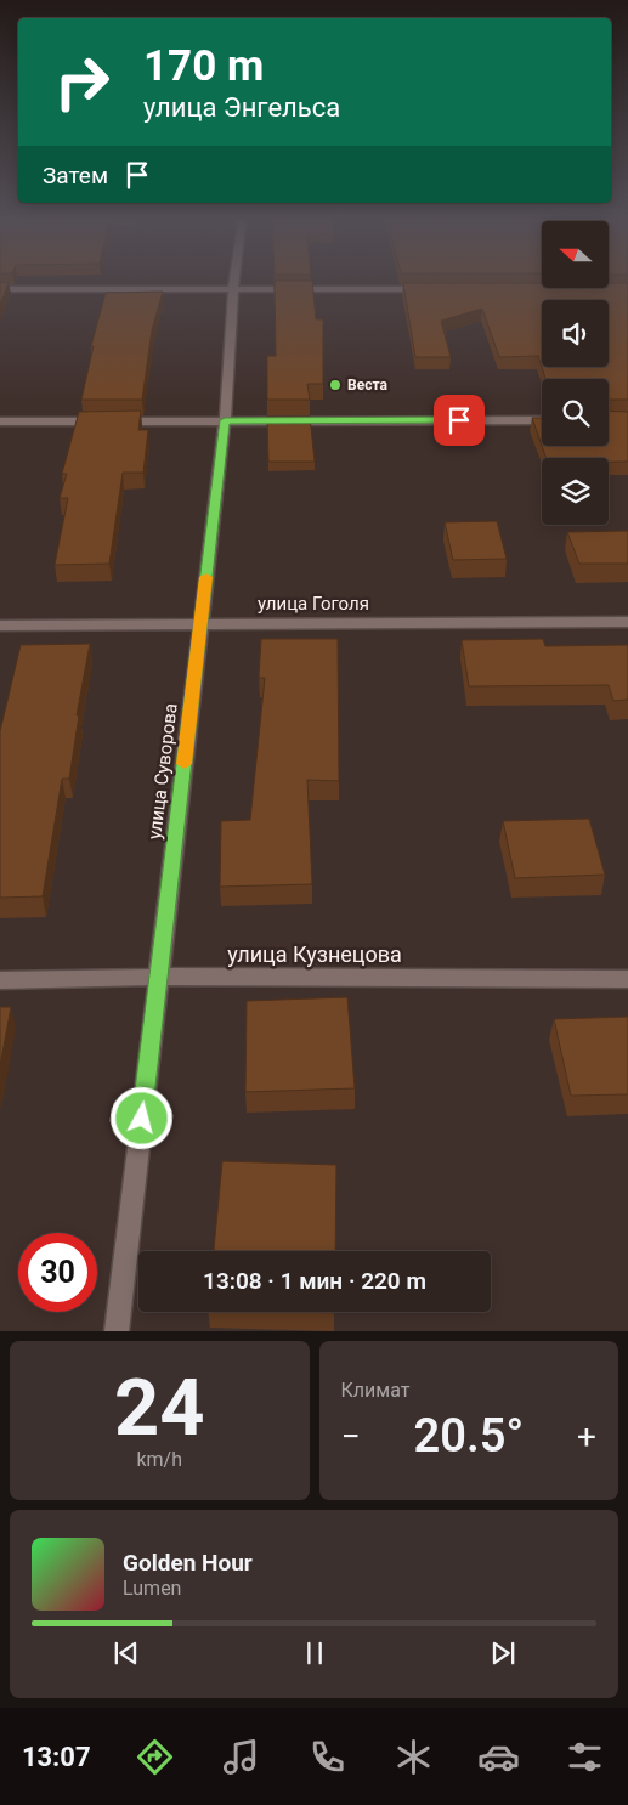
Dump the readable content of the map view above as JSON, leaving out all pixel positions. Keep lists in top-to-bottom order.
{
  "streets": {
    "street": ["улица Гоголя", "улица Суворова", "улица Кузнецова"]
  },
  "crossings": [
    ["улица Гоголя", "улица Суворова"],
    ["улица Суворова", "улица Кузнецова"]
  ],
  "places": ["Веста"],
  "north": "left",
  "page": {
    "turn": ["170 m", "улица Энгельса"],
    "then": "Затем",
    "limit": "30",
    "trip": "13:08 · 1 мин · 220 m",
    "tile": [
      ["24", "km/h"],
      "Климат"
    ],
    "heat": ["−", "20.5°", "+"],
    "song": ["Golden Hour", "Lumen"],
    "tabs": "13:07"
  }
}
